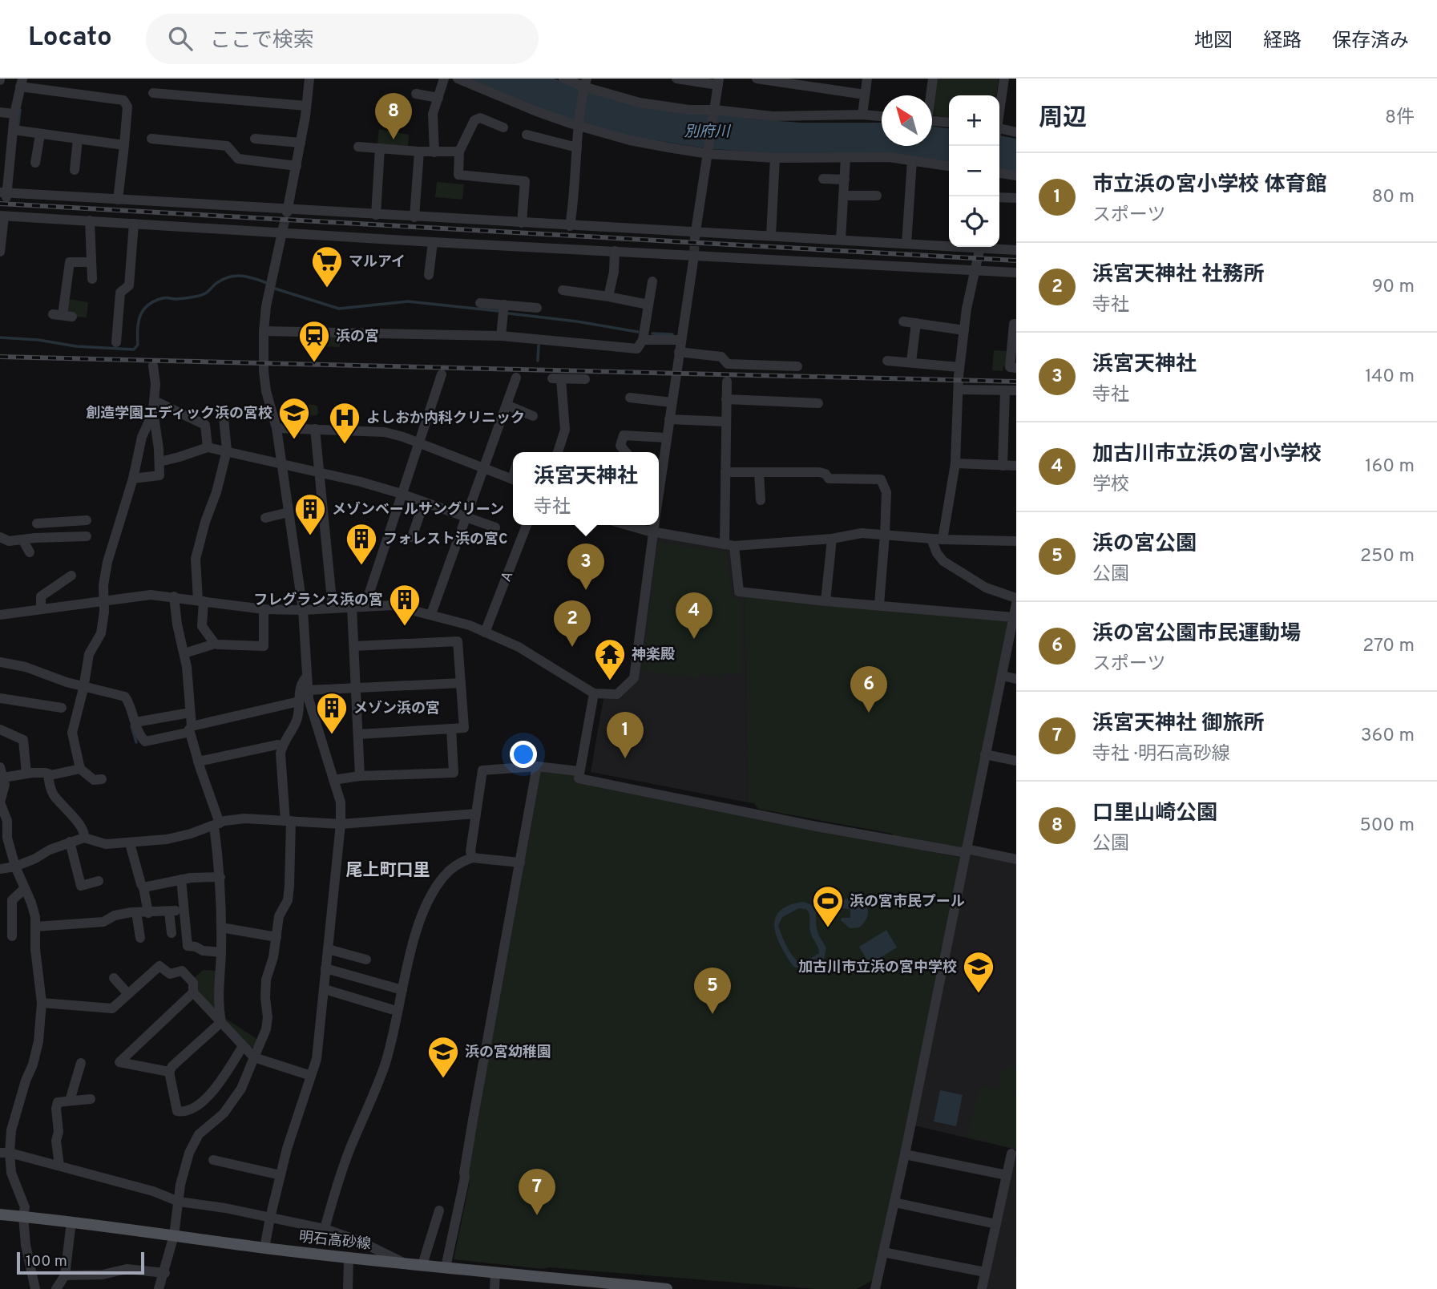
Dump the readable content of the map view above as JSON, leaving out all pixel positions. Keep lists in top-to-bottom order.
{
  "streets": {
    "main road": ["明石高砂線"],
    "street": ["A"]
  },
  "districts": ["尾上町口里"],
  "water": ["別府川"],
  "places": {
    "supermarket": ["マルアイ"],
    "station": ["浜の宮"],
    "school or university": ["創造学園エディック浜の宮校", "加古川市立浜の宮中学校", "浜の宮幼稚園"],
    "hospital": ["よしおか内科クリニック"],
    "building": [
      "メゾンベールサングリーン",
      "フォレスト浜の宮C",
      "フレグランス浜の宮",
      "メゾン浜の宮"
    ],
    "temple": ["神楽殿"],
    "sports": ["浜の宮市民プール"]
  },
  "scale_bar": "100 m",
  "north": "top left",
  "page": {
    "header": "Locato",
    "search": "ここで検索",
    "nav": ["地図", "経路", "保存済み"],
    "heading": ["周辺", "8件"],
    "pins": [
      "8",
      "3",
      "4",
      "2",
      "6",
      "1",
      "5",
      "7"
    ],
    "map_buttons": ["+", "−"],
    "list": [
      {
        "mark": "1",
        "name": "市立浜の宮小学校 体育館",
        "note": "スポーツ",
        "value": "80 m"
      },
      {
        "mark": "2",
        "name": "浜宮天神社 社務所",
        "note": "寺社",
        "value": "90 m"
      },
      {
        "mark": "3",
        "name": "浜宮天神社",
        "note": "寺社",
        "value": "140 m"
      },
      {
        "mark": "4",
        "name": "加古川市立浜の宮小学校",
        "note": "学校",
        "value": "160 m"
      },
      {
        "mark": "5",
        "name": "浜の宮公園",
        "note": "公園",
        "value": "250 m"
      },
      {
        "mark": "6",
        "name": "浜の宮公園市民運動場",
        "note": "スポーツ",
        "value": "270 m"
      },
      {
        "mark": "7",
        "name": "浜宮天神社 御旅所",
        "note": "寺社 · 明石高砂線",
        "value": "360 m"
      },
      {
        "mark": "8",
        "name": "口里山崎公園",
        "note": "公園",
        "value": "500 m"
      }
    ],
    "popup": ["浜宮天神社", "寺社"],
    "scale": "100 m"
  }
}
